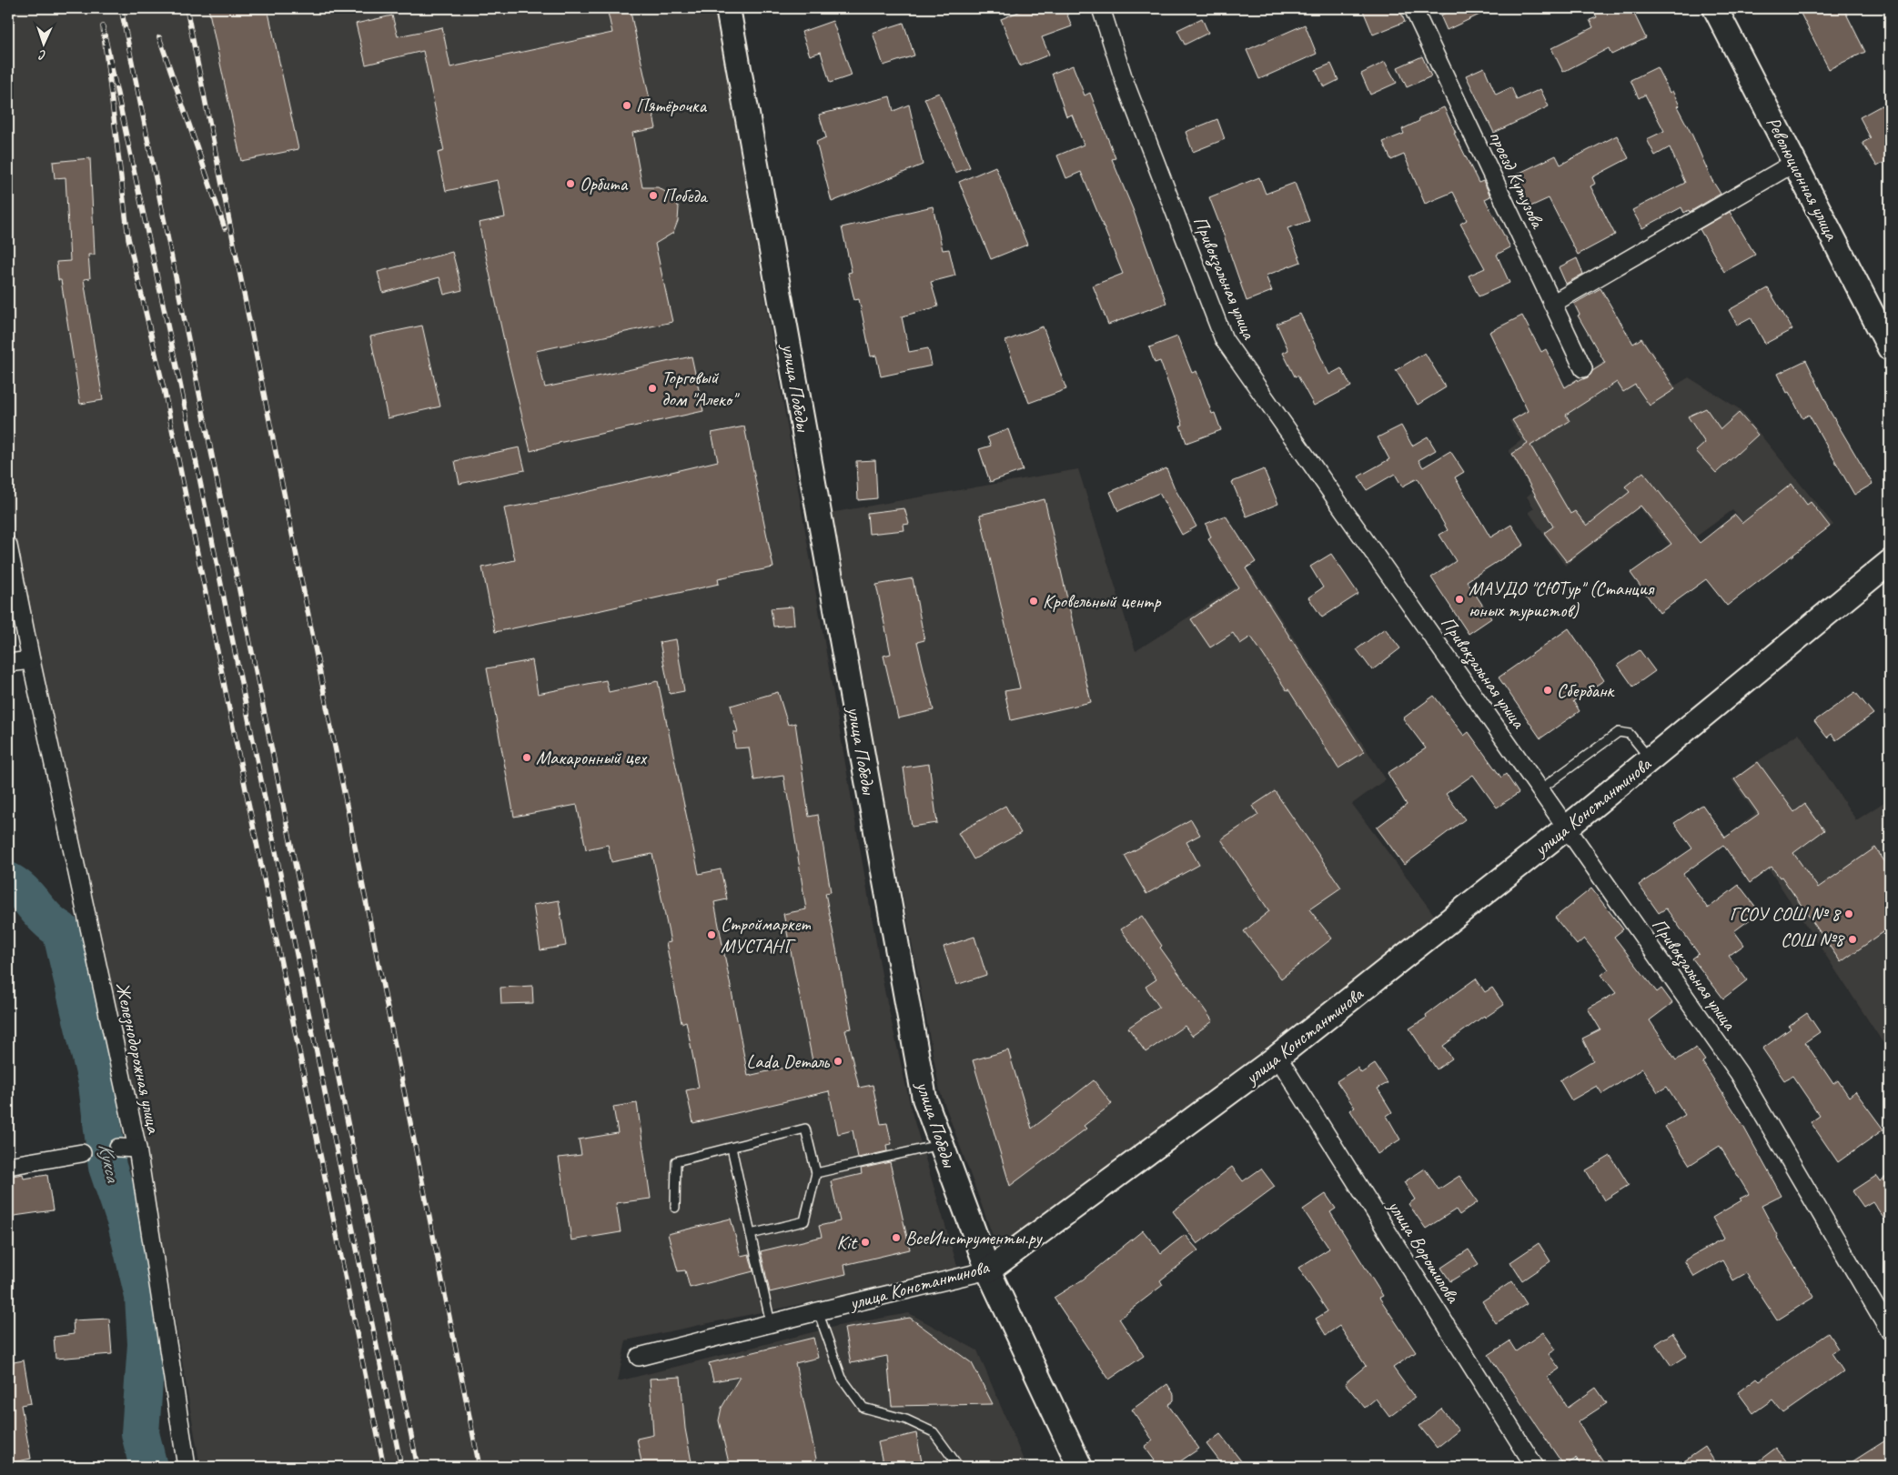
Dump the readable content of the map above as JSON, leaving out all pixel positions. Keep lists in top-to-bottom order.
{
  "streets": {
    "street": [
      "Революционная улица",
      "проезд Кутузова",
      "Привокзальная улица",
      "улица Победы",
      "улица Константинова",
      "Железнодорожная улица",
      "улица Ворошилова"
    ]
  },
  "crossings": [
    ["Привокзальная улица", "улица Константинова"],
    ["улица Победы", "улица Константинова"],
    ["улица Константинова", "улица Ворошилова"]
  ],
  "water": ["Кукса"],
  "places": [
    "Пятёрочка",
    "Орбита",
    "Победа",
    "Торговый дом \"Алеко\"",
    "МАУДО \"СЮТур\" (Станция юных туристов)",
    "Кровельный центр",
    "Сбербанк",
    "Макаронный цех",
    "ГСОУ СОШ № 8",
    "Строймаркет МУСТАНГ",
    "СОШ №8",
    "Lada Dеталь",
    "ВсеИнструменты.ру",
    "Kit"
  ],
  "north": "bottom"
}
